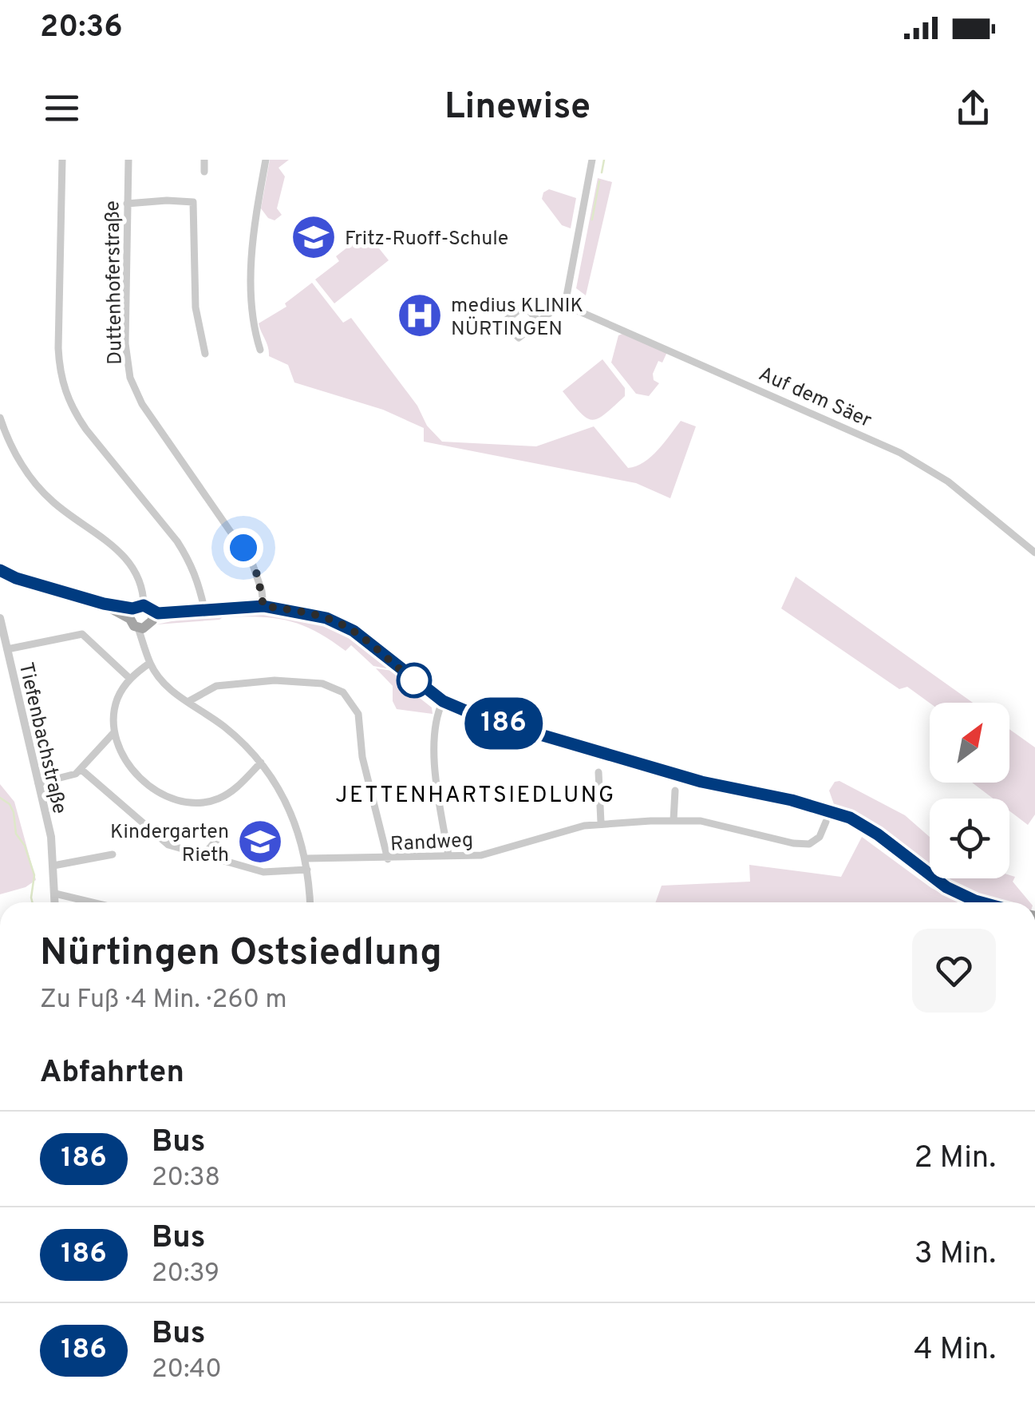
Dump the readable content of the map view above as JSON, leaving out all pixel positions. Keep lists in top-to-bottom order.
{
  "streets": {
    "street": [
      "Duttenhoferstraße",
      "Auf dem Säer",
      "Tiefenbachstraße",
      "Randweg"
    ]
  },
  "districts": ["JETTENHARTSIEDLUNG"],
  "places": {
    "school or university": ["Fritz-Ruoff-Schule", "Kindergarten Rieth"],
    "hospital": ["medius KLINIK NÜRTINGEN"]
  },
  "lines": ["bus line 186"],
  "north": "top right",
  "page": {
    "status": "20:36",
    "header": "Linewise",
    "on_map": "186",
    "heading": [
      ["Nürtingen Ostsiedlung", "Zu Fuß · 4 Min. · 260 m"],
      "Abfahrten"
    ],
    "list": [
      {
        "mark": "186",
        "name": "Bus",
        "note": "20:38",
        "value": "2 Min."
      },
      {
        "mark": "186",
        "name": "Bus",
        "note": "20:39",
        "value": "3 Min."
      },
      {
        "mark": "186",
        "name": "Bus",
        "note": "20:40",
        "value": "4 Min."
      }
    ]
  }
}
